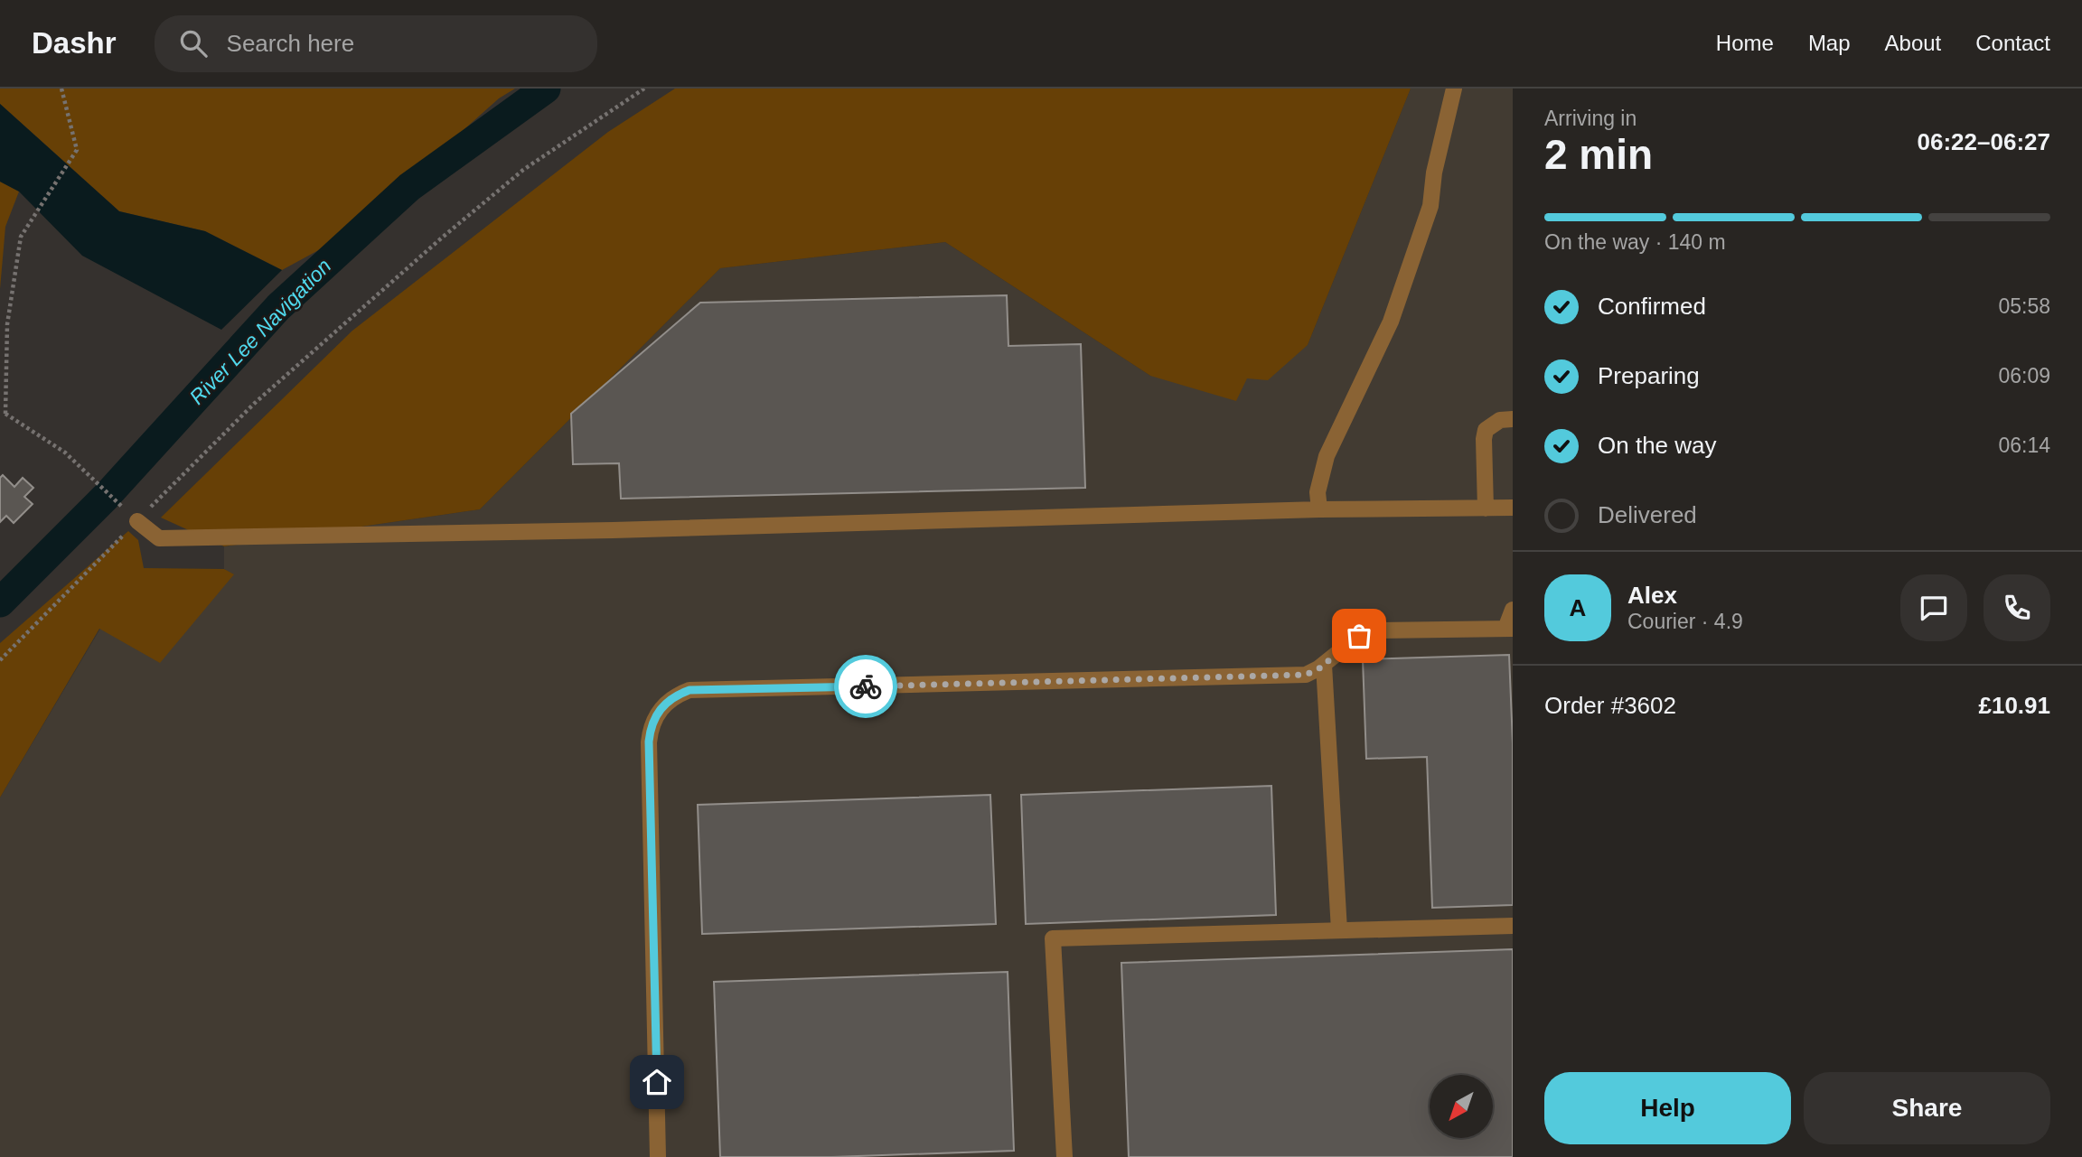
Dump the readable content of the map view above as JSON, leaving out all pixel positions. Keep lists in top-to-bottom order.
{
  "water": ["River Lee Navigation"],
  "north": "bottom left",
  "page": {
    "header": "Dashr",
    "search": "Search here",
    "nav": [
      "Home",
      "Map",
      "About",
      "Contact"
    ],
    "heading": ["2 min", "Arriving in", "06:22–06:27"],
    "panel": [
      "Alex",
      "Courier · 4.9",
      "Order #3602",
      "£10.91"
    ],
    "bar": "On the way · 140 m",
    "list": [
      ["Confirmed", "05:58"],
      ["Preparing", "06:09"],
      ["On the way", "06:14"],
      "Delivered"
    ],
    "round": "A",
    "buttons": ["Help", "Share"]
  }
}
